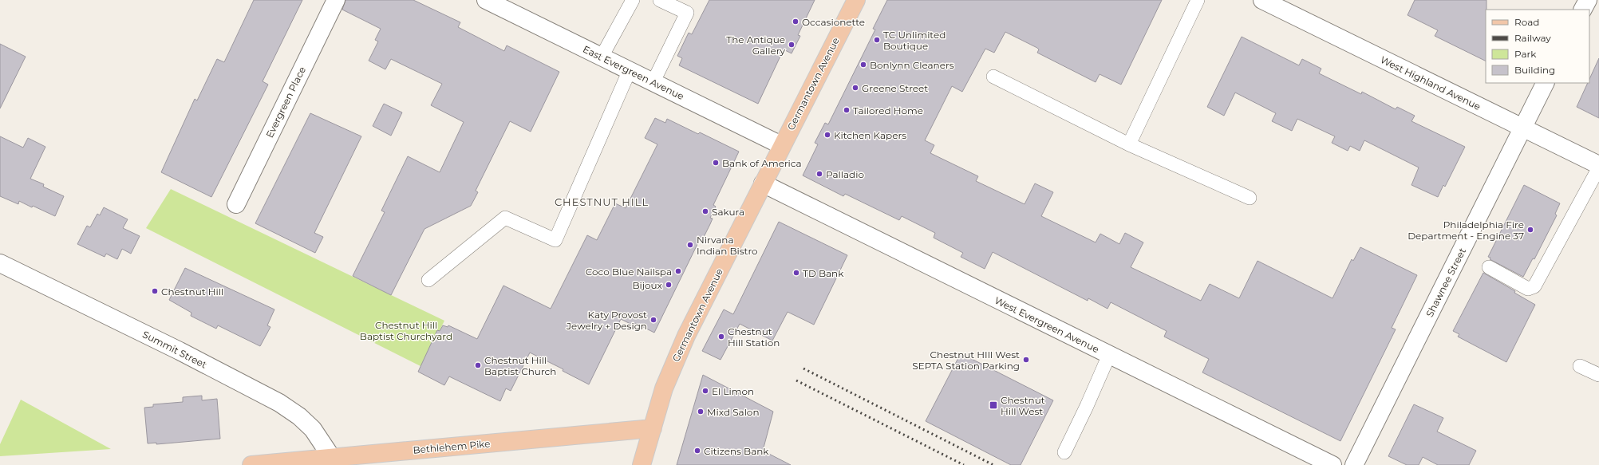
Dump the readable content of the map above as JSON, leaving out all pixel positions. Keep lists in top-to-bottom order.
{
  "streets": {
    "main road": ["Germantown Avenue", "Bethlehem Pike"],
    "street": [
      "East Evergreen Avenue",
      "West Highland Avenue",
      "Evergreen Place",
      "Shawnee Street",
      "West Evergreen Avenue",
      "Summit Street"
    ]
  },
  "crossings": [
    ["East Evergreen Avenue", "Germantown Avenue"],
    ["West Highland Avenue", "Shawnee Street"],
    ["Germantown Avenue", "West Evergreen Avenue"],
    ["Germantown Avenue", "Bethlehem Pike"],
    ["Summit Street", "Bethlehem Pike"]
  ],
  "districts": ["CHESTNUT HILL"],
  "parks": ["Chestnut Hill Baptist Churchyard"],
  "places": {
    "other": [
      "Occasionette",
      "TC Unlimited Boutique",
      "The Antique Gallery",
      "Bonlynn Cleaners",
      "Greene Street",
      "Tailored Home",
      "Kitchen Kapers",
      "Bank of America",
      "Palladio",
      "Sakura",
      "Philadelphia Fire Department - Engine 37",
      "Nirvana Indian Bistro",
      "Coco Blue Nailspa",
      "TD Bank",
      "Bijoux",
      "Chestnut Hill",
      "Katy Provost Jewelry + Design",
      "Chestnut Hill Station",
      "Chestnut HIll West SEPTA Station Parking",
      "Chestnut Hill Baptist Church",
      "El Limon",
      "Mixd Salon",
      "Citizens Bank"
    ],
    "transit": ["Chestnut Hill West"]
  },
  "legend": [
    "Road",
    "Railway",
    "Park",
    "Building"
  ]
}
